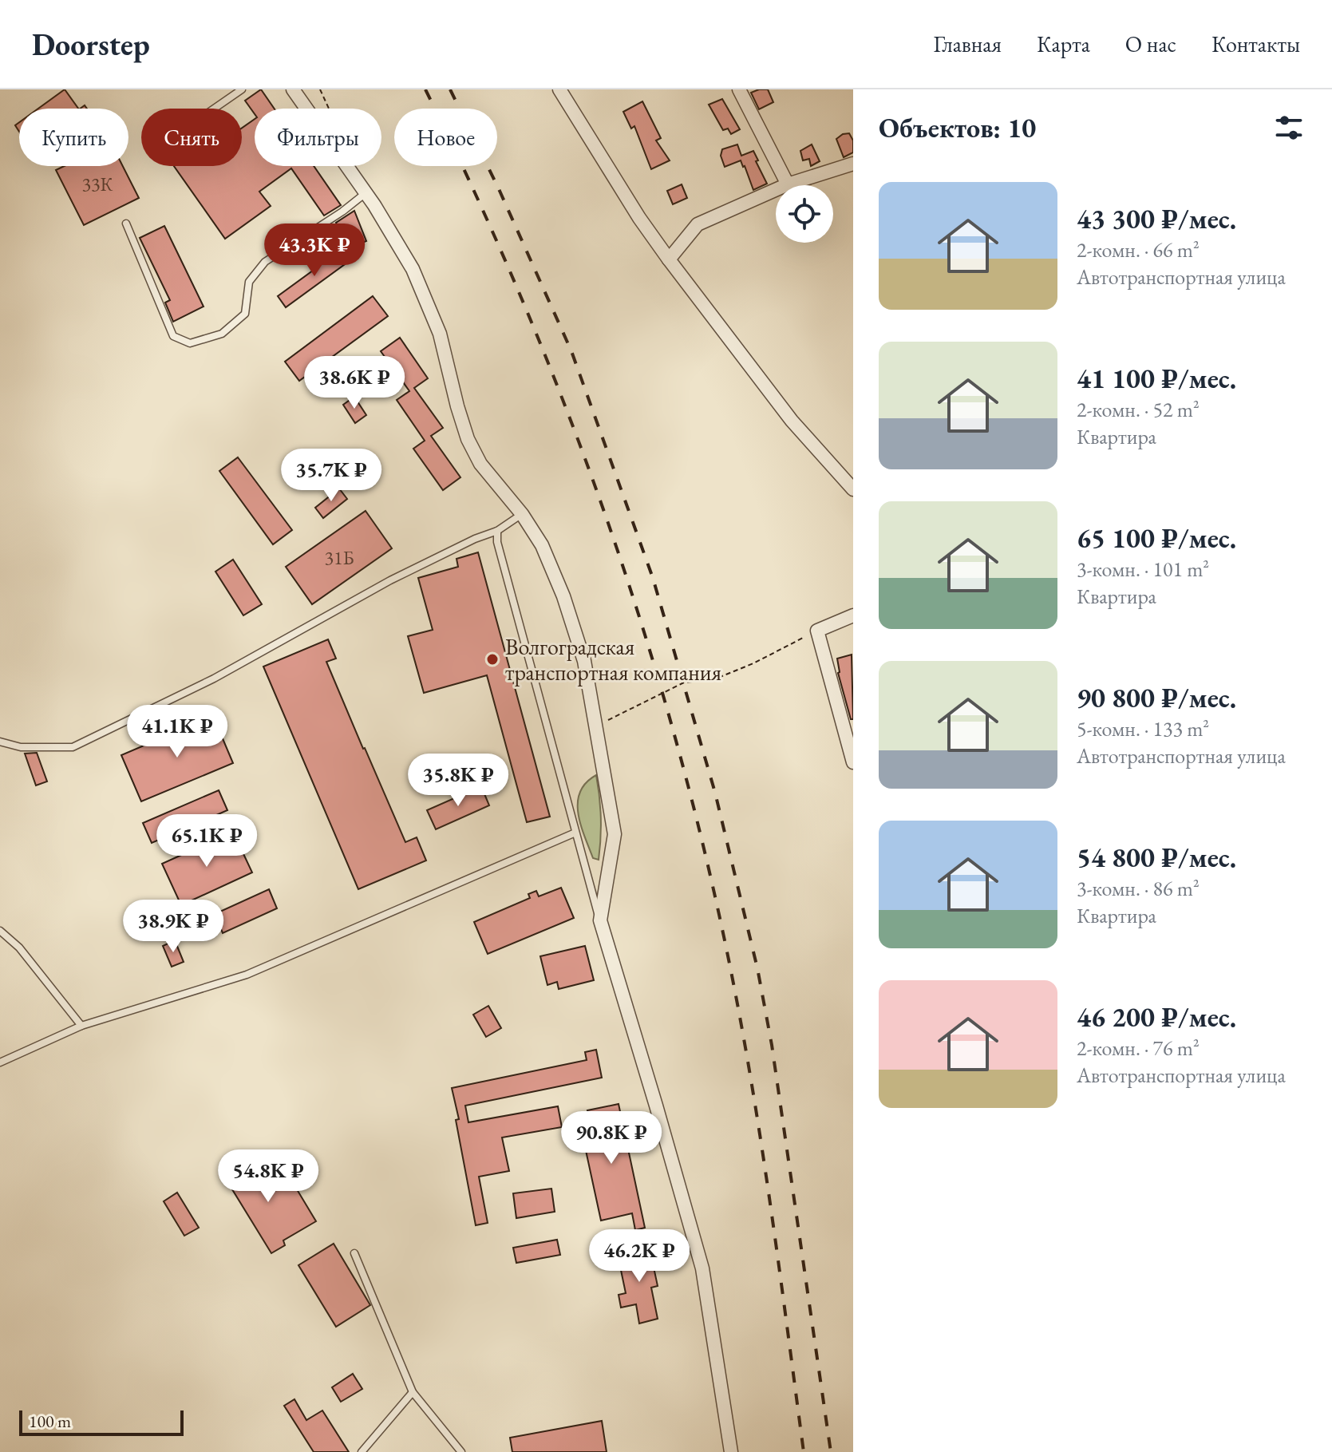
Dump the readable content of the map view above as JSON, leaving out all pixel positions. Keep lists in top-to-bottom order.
{
  "places": ["Волгоградская транспортная компания"],
  "house_numbers": ["33К", "31Б"],
  "scale_bar": "100 m",
  "page": {
    "header": "Doorstep",
    "nav": [
      "Главная",
      "Карта",
      "О нас",
      "Контакты"
    ],
    "heading": "Объектов: 10",
    "chip": [
      "Купить",
      "Снять",
      "Фильтры",
      "Новое"
    ],
    "list": [
      {
        "name": "43 300 ₽/мес.",
        "note": "2-комн. · 66 m² · Автотранспортная улица"
      },
      {
        "name": "41 100 ₽/мес.",
        "note": "2-комн. · 52 m² · Квартира"
      },
      {
        "name": "65 100 ₽/мес.",
        "note": "3-комн. · 101 m² · Квартира"
      },
      {
        "name": "90 800 ₽/мес.",
        "note": "5-комн. · 133 m² · Автотранспортная улица"
      },
      {
        "name": "54 800 ₽/мес.",
        "note": "3-комн. · 86 m² · Квартира"
      },
      {
        "name": "46 200 ₽/мес.",
        "note": "2-комн. · 76 m² · Автотранспортная улица"
      }
    ],
    "price": [
      "43.3K ₽",
      "38.6K ₽",
      "35.7K ₽",
      "41.1K ₽",
      "35.8K ₽",
      "65.1K ₽",
      "38.9K ₽",
      "90.8K ₽",
      "54.8K ₽",
      "46.2K ₽"
    ],
    "scale": "100 m"
  }
}
